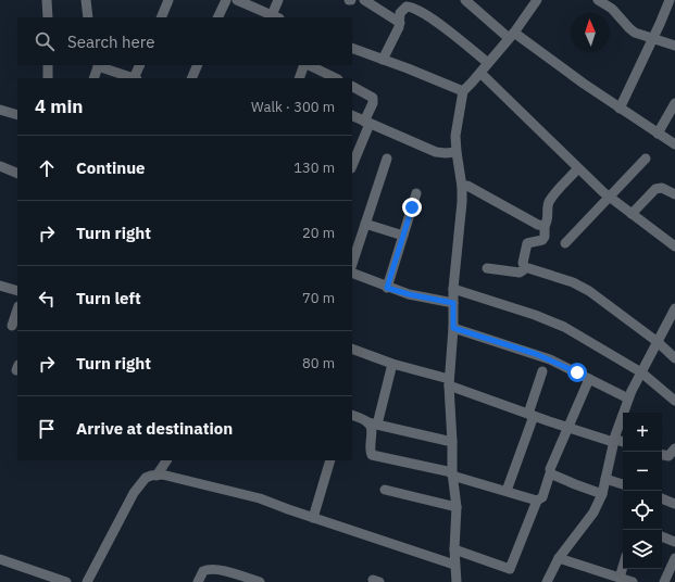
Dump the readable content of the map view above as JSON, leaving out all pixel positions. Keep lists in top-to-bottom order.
{
  "north": "top",
  "page": {
    "search": "Search here",
    "heading": ["4 min", "Walk · 300 m"],
    "list": [
      ["Continue", "130 m"],
      ["Turn right", "20 m"],
      ["Turn left", "70 m"],
      ["Turn right", "80 m"],
      "Arrive at destination"
    ],
    "map_buttons": ["+", "−"]
  }
}
